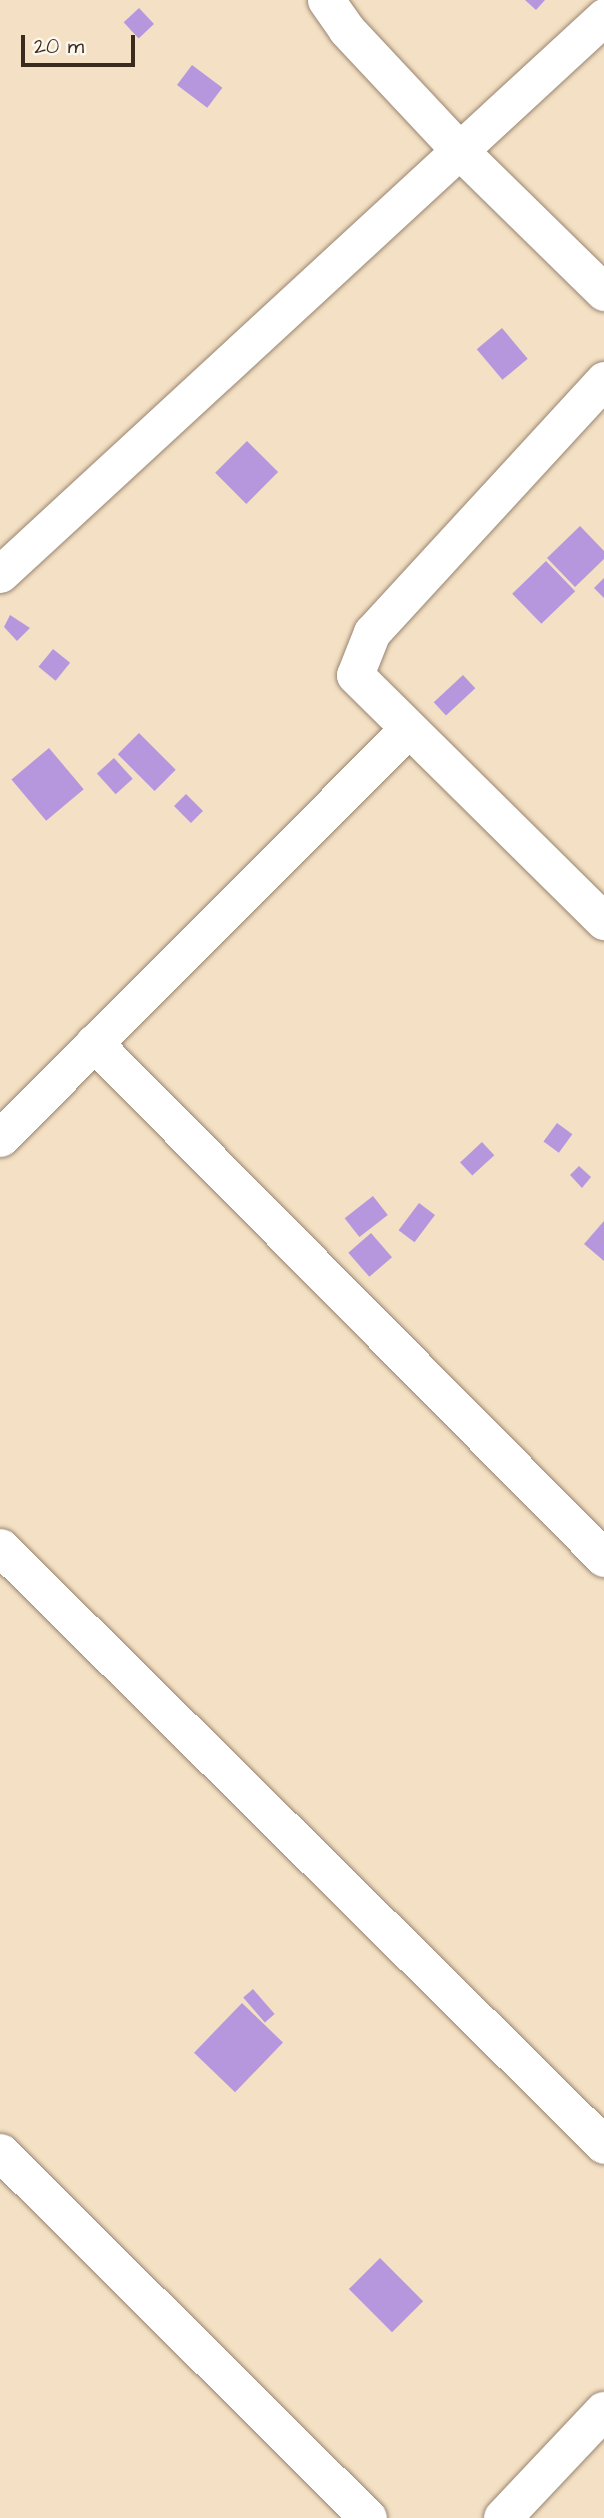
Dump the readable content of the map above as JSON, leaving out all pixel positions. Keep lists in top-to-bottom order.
{
  "scale_bar": "20 m"
}
